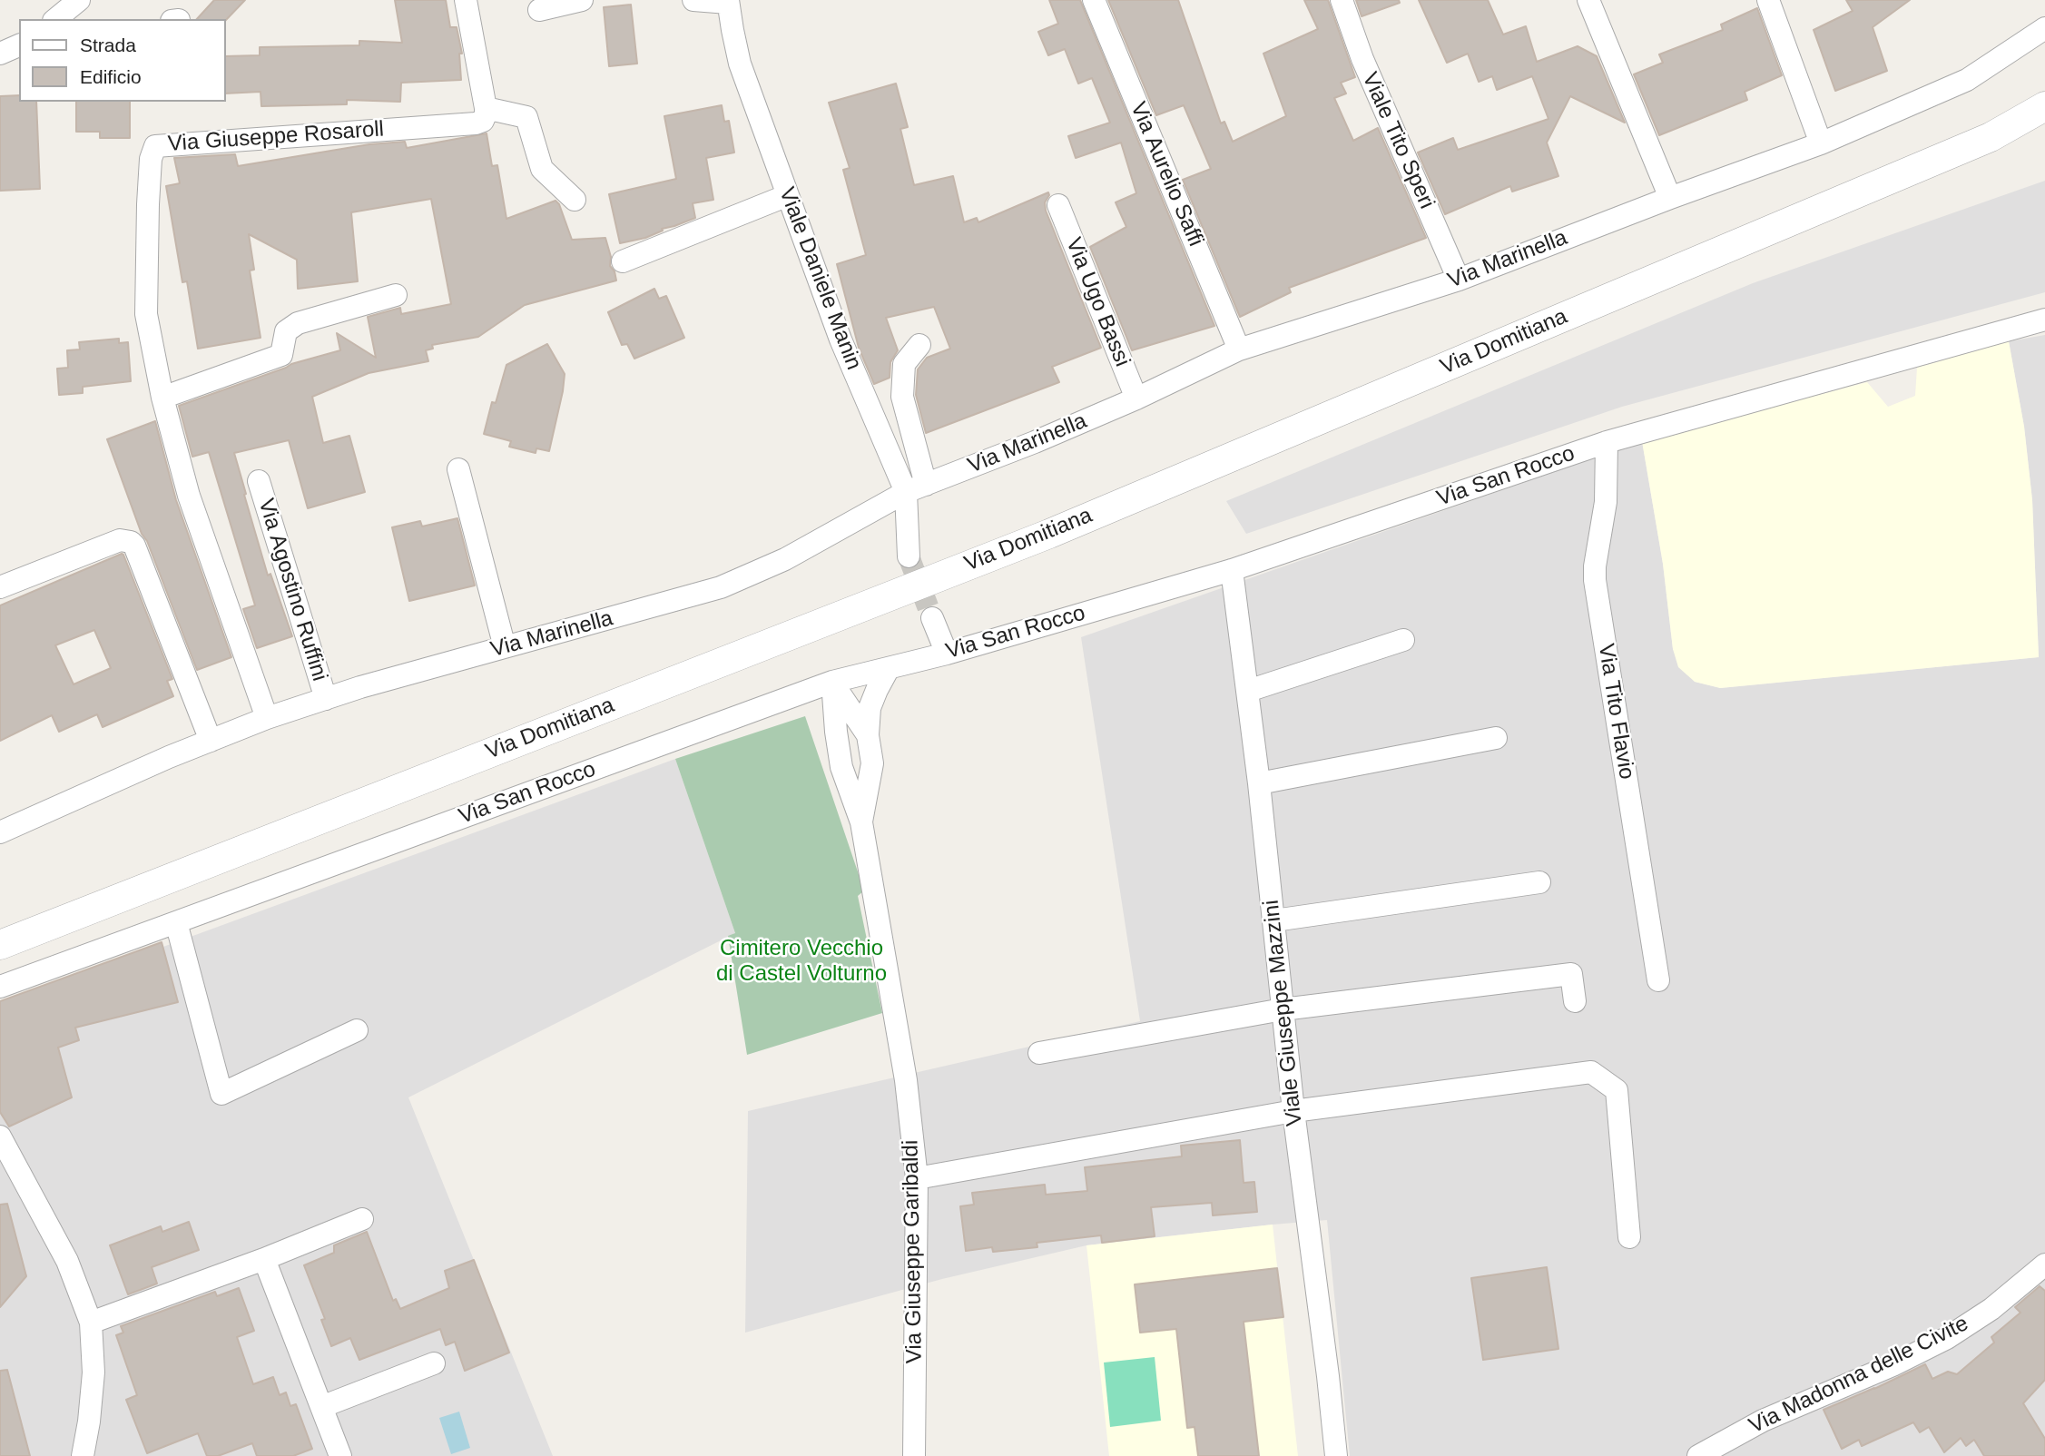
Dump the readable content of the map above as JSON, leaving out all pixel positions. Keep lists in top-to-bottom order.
{
  "streets": {
    "street": [
      "Via Giuseppe Rosaroll",
      "Viale Tito Speri",
      "Via Aurelio Saffi",
      "Via Marinella",
      "Viale Daniele Manin",
      "Via Ugo Bassi",
      "Via Domitiana",
      "Via San Rocco",
      "Via Agostino Ruffini",
      "Via Tito Flavio",
      "Viale Giuseppe Mazzini",
      "Via Giuseppe Garibaldi",
      "Via Madonna delle Civite"
    ]
  },
  "crossings": [
    ["Via Giuseppe Rosaroll", "Via Marinella"],
    ["Viale Tito Speri", "Via Marinella"],
    ["Via Aurelio Saffi", "Via Marinella"],
    ["Via Marinella", "Viale Daniele Manin"],
    ["Via Marinella", "Via Ugo Bassi"],
    ["Via Marinella", "Via Agostino Ruffini"],
    ["Via San Rocco", "Via Tito Flavio"],
    ["Via San Rocco", "Viale Giuseppe Mazzini"],
    ["Via San Rocco", "Via Giuseppe Garibaldi"]
  ],
  "parks": ["Cimitero Vecchio di Castel Volturno"],
  "legend": ["Strada", "Edificio"]
}
